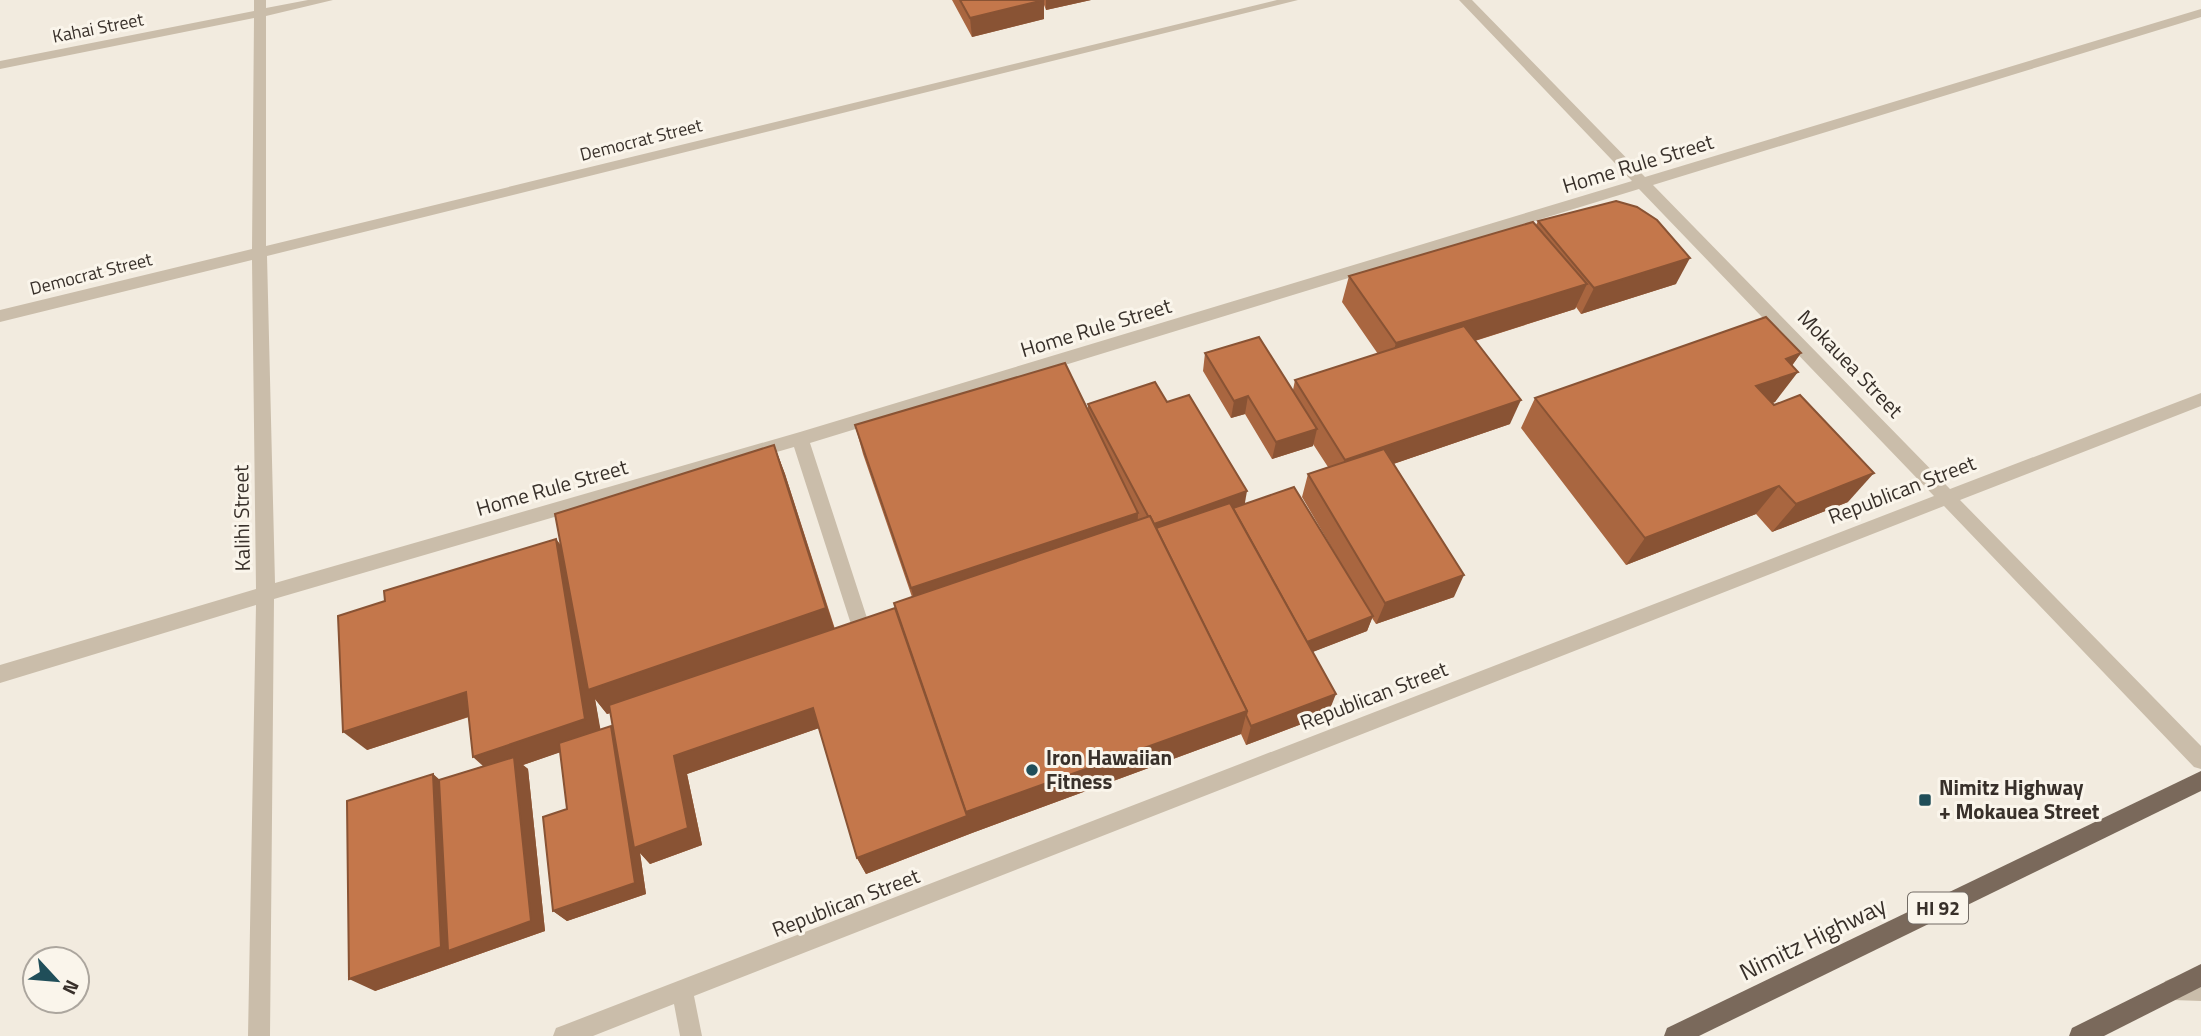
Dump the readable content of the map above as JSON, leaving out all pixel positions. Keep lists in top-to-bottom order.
{
  "streets": {
    "main road": ["HI 92", "Nimitz Highway"],
    "street": [
      "Kahai Street",
      "Democrat Street",
      "Home Rule Street",
      "Mokauea Street",
      "Republican Street",
      "Kalihi Street"
    ]
  },
  "crossings": [
    ["Kahai Street", "Kalihi Street"],
    ["Democrat Street", "Kalihi Street"],
    ["Home Rule Street", "Mokauea Street"],
    ["Home Rule Street", "Kalihi Street"],
    ["Mokauea Street", "Republican Street"]
  ],
  "places": {
    "other": ["Iron Hawaiian Fitness"],
    "transit": ["Nimitz Highway + Mokauea Street"]
  },
  "north": "bottom right"
}
